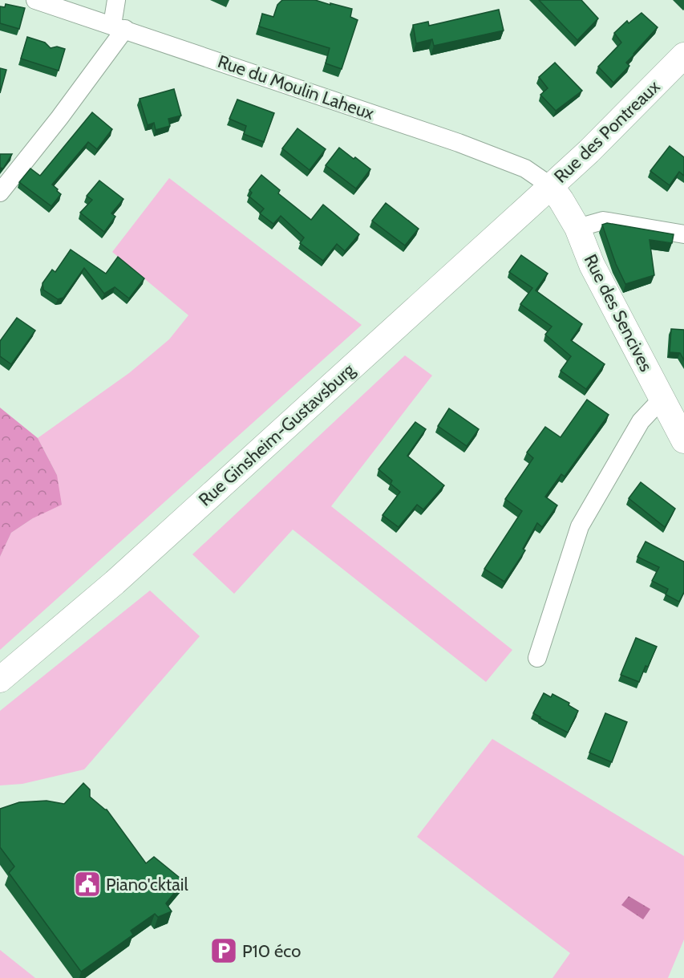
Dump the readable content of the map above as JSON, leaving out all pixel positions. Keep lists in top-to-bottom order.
{
  "streets": {
    "street": [
      "Rue du Moulin Laheux",
      "Rue des Pontreaux",
      "Rue des Sencives",
      "Rue Ginsheim-Gustavsburg"
    ]
  },
  "crossings": [
    ["Rue du Moulin Laheux", "Rue des Pontreaux"],
    ["Rue du Moulin Laheux", "Rue des Sencives"],
    ["Rue du Moulin Laheux", "Rue Ginsheim-Gustavsburg"],
    ["Rue des Pontreaux", "Rue des Sencives"],
    ["Rue des Pontreaux", "Rue Ginsheim-Gustavsburg"],
    ["Rue des Sencives", "Rue Ginsheim-Gustavsburg"]
  ],
  "places": {
    "public building": ["Piano'cktail"],
    "parking": ["P10 éco"]
  }
}
